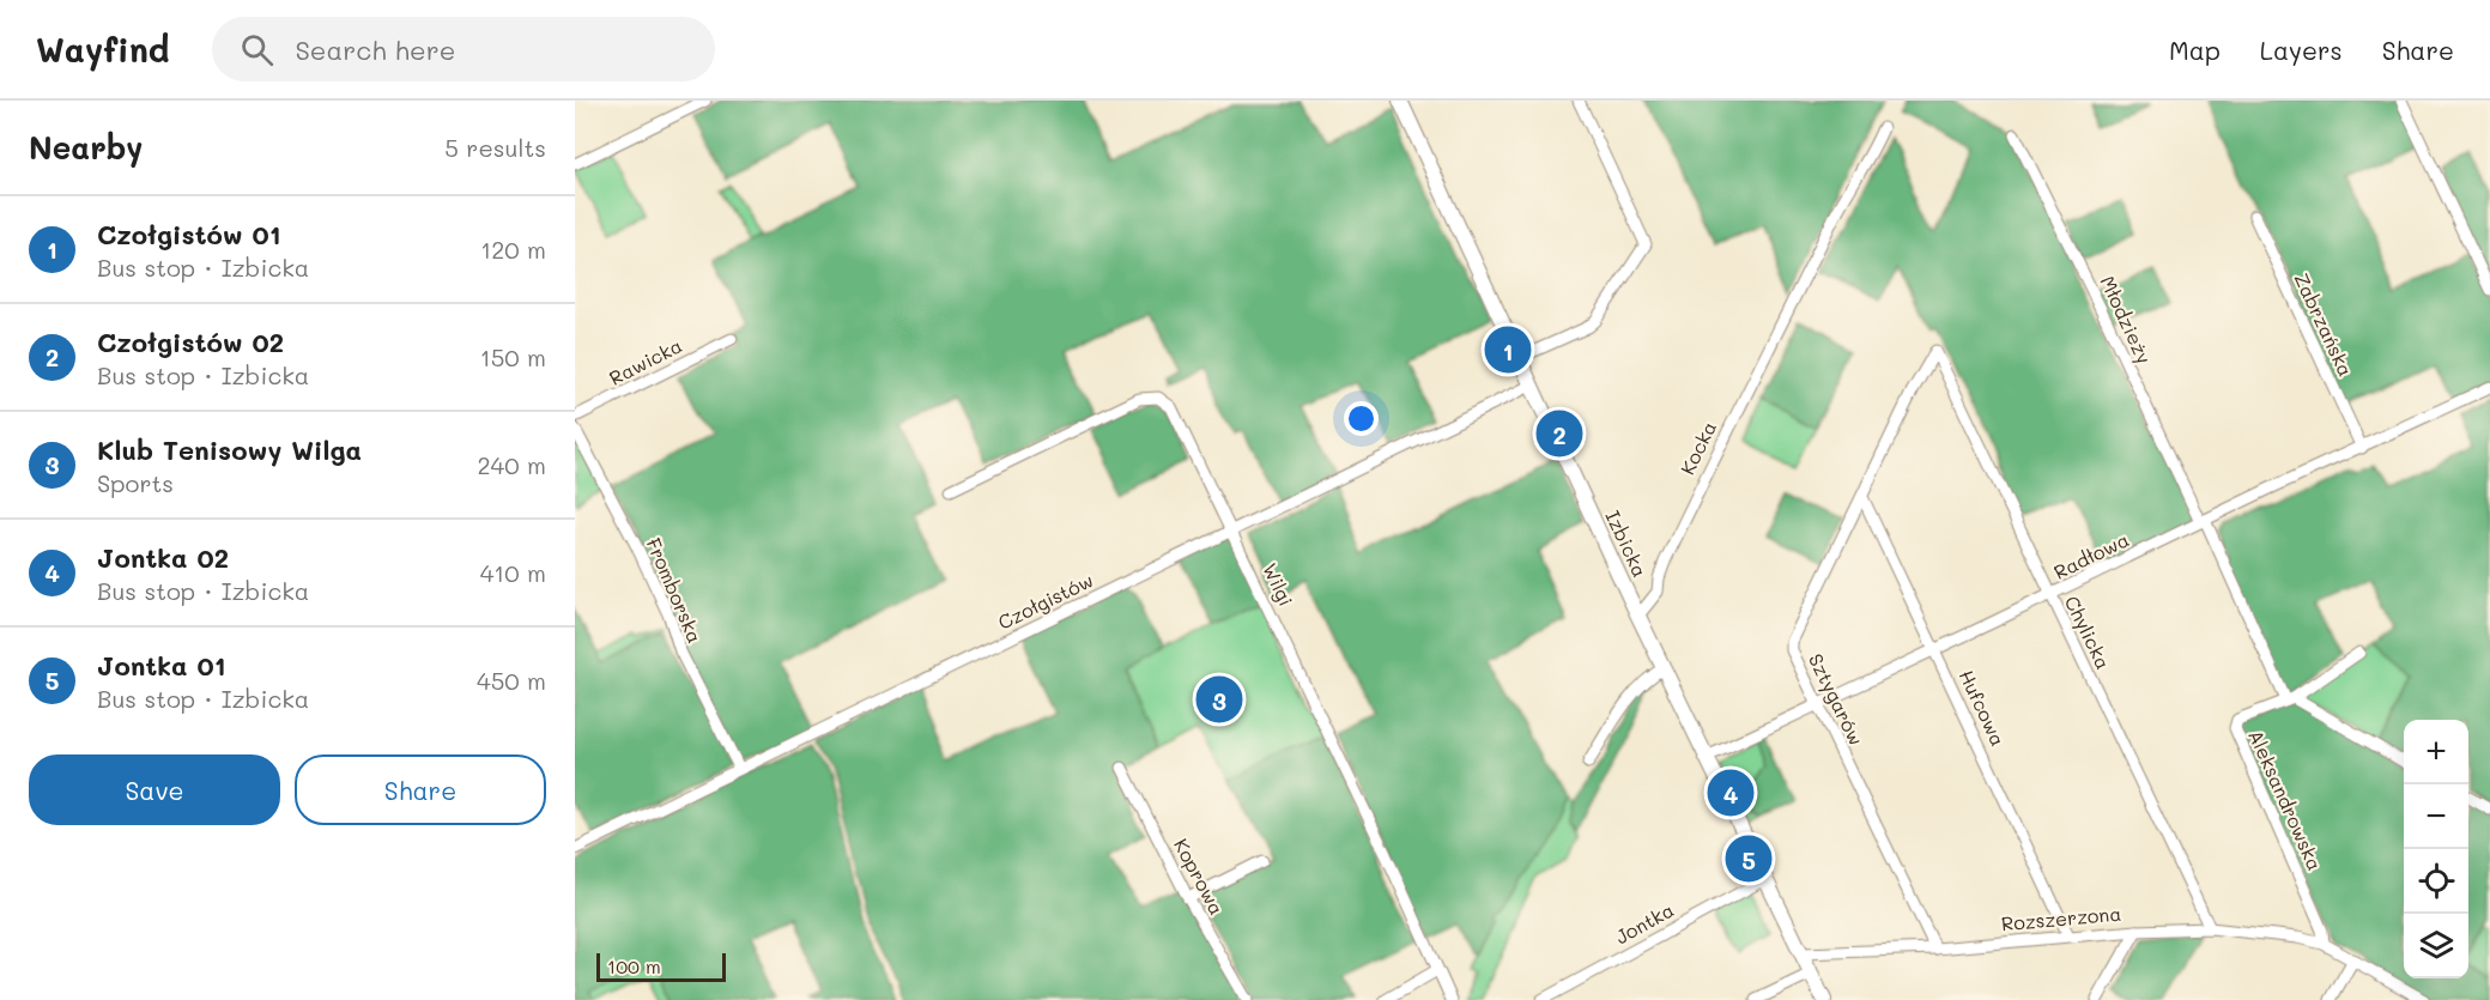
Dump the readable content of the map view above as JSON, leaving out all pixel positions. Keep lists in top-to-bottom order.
{
  "streets": {
    "street": [
      "Młodzieży",
      "Zabrzańska",
      "Rawicka",
      "Kocka",
      "Izbicka",
      "Radłowa",
      "Wilgi",
      "Fromborska",
      "Czołgistów",
      "Chylicka",
      "Sztygarów",
      "Hufcowa",
      "Aleksandrowska",
      "Koprowa",
      "Rozszerzona",
      "Jontka"
    ]
  },
  "crossings": [
    ["Młodzieży", "Radłowa"],
    ["Młodzieży", "Aleksandrowska"],
    ["Zabrzańska", "Radłowa"],
    ["Kocka", "Izbicka"],
    ["Izbicka", "Radłowa"],
    ["Izbicka", "Czołgistów"],
    ["Izbicka", "Rozszerzona"],
    ["Izbicka", "Jontka"],
    ["Radłowa", "Chylicka"],
    ["Radłowa", "Sztygarów"],
    ["Radłowa", "Hufcowa"],
    ["Wilgi", "Czołgistów"],
    ["Fromborska", "Czołgistów"],
    ["Chylicka", "Sztygarów"],
    ["Chylicka", "Rozszerzona"],
    ["Sztygarów", "Hufcowa"],
    ["Sztygarów", "Rozszerzona"],
    ["Hufcowa", "Rozszerzona"],
    ["Aleksandrowska", "Rozszerzona"]
  ],
  "scale_bar": "100 m",
  "page": {
    "header": "Wayfind",
    "search": "Search here",
    "nav": ["Map", "Layers", "Share"],
    "heading": ["Nearby", "5 results"],
    "list": [
      {
        "mark": "1",
        "name": "Czołgistów 01",
        "note": "Bus stop · Izbicka",
        "value": "120 m"
      },
      {
        "mark": "2",
        "name": "Czołgistów 02",
        "note": "Bus stop · Izbicka",
        "value": "150 m"
      },
      {
        "mark": "3",
        "name": "Klub Tenisowy Wilga",
        "note": "Sports",
        "value": "240 m"
      },
      {
        "mark": "4",
        "name": "Jontka 02",
        "note": "Bus stop · Izbicka",
        "value": "410 m"
      },
      {
        "mark": "5",
        "name": "Jontka 01",
        "note": "Bus stop · Izbicka",
        "value": "450 m"
      }
    ],
    "pins": [
      "1",
      "2",
      "3",
      "4",
      "5"
    ],
    "map_buttons": ["+", "−"],
    "buttons": ["Save", "Share"],
    "scale": "100 m"
  }
}
